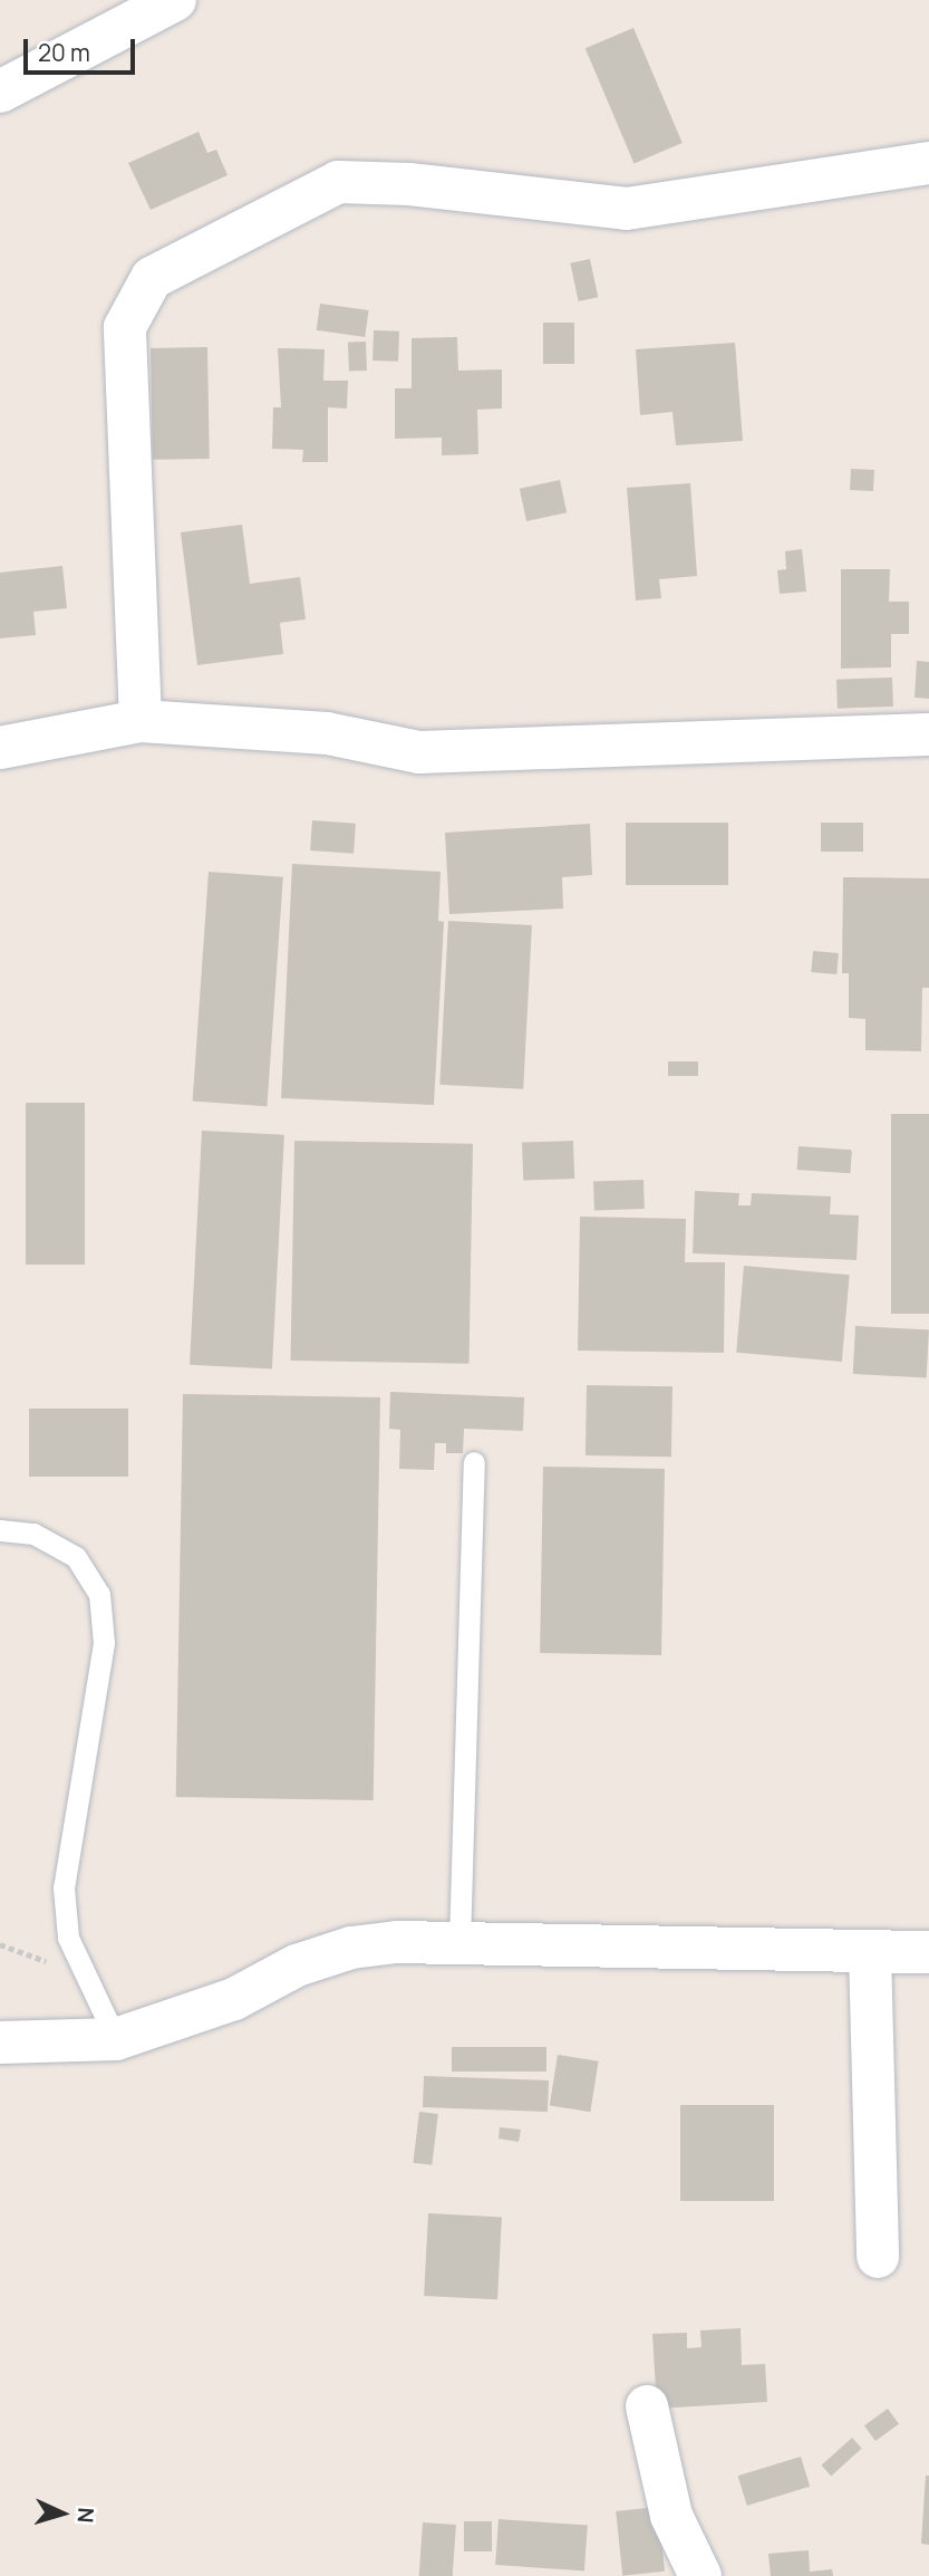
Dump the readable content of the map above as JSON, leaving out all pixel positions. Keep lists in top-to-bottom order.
{
  "scale_bar": "20 m",
  "north": "right"
}
